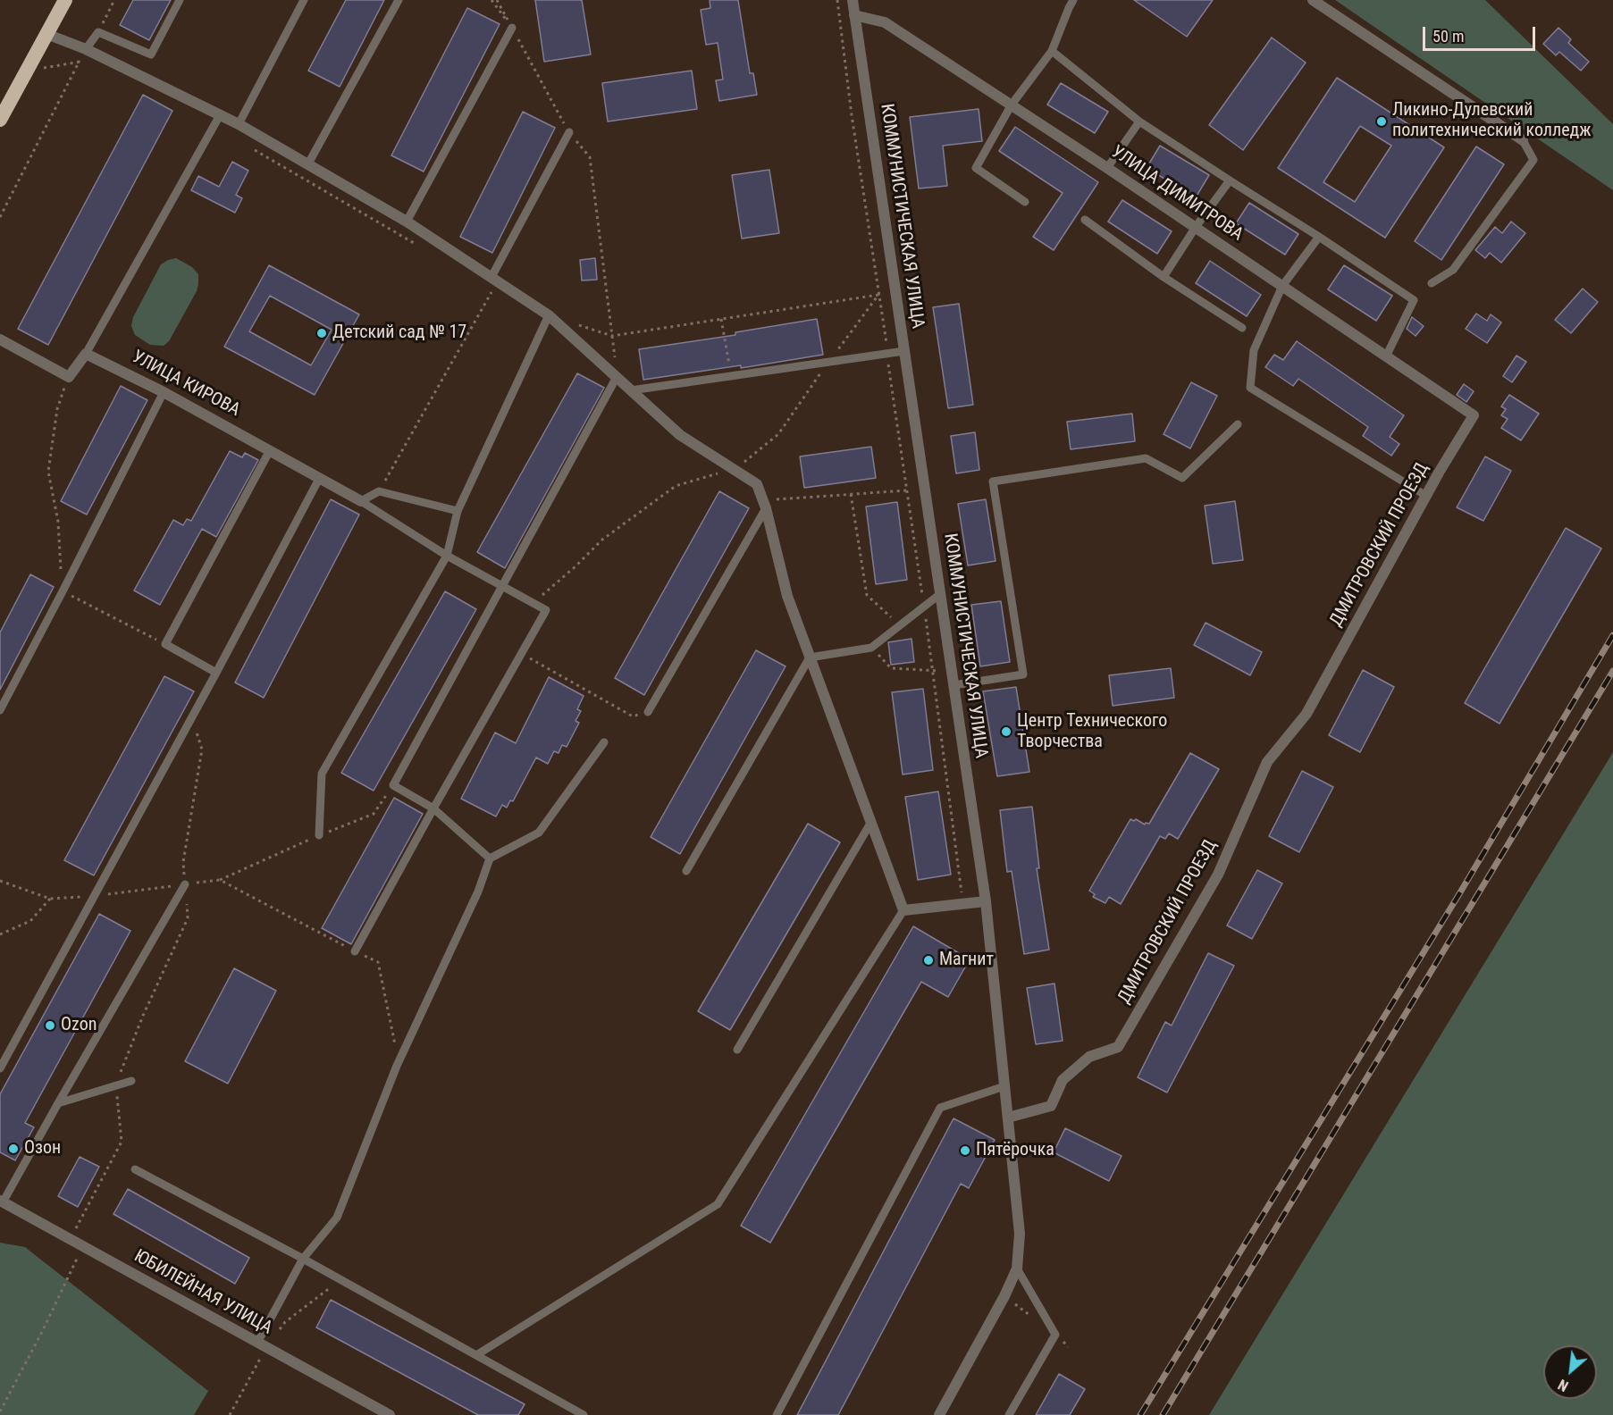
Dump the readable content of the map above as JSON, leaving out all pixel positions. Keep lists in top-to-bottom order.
{
  "streets": {
    "street": [
      "УЛИЦА ДИМИТРОВА",
      "КОММУНИСТИЧЕСКАЯ УЛИЦА",
      "УЛИЦА КИРОВА",
      "ДМИТРОВСКИЙ ПРОЕЗД",
      "ЮБИЛЕЙНАЯ УЛИЦА"
    ]
  },
  "crossings": [
    ["УЛИЦА ДИМИТРОВА", "КОММУНИСТИЧЕСКАЯ УЛИЦА"],
    ["УЛИЦА ДИМИТРОВА", "ДМИТРОВСКИЙ ПРОЕЗД"],
    ["КОММУНИСТИЧЕСКАЯ УЛИЦА", "ДМИТРОВСКИЙ ПРОЕЗД"]
  ],
  "places": [
    "Ликино-Дулевский политехнический колледж",
    "Детский сад № 17",
    "Центр Технического Творчества",
    "Магнит",
    "Ozon",
    "Озон",
    "Пятёрочка"
  ],
  "scale_bar": "50 m",
  "north": "bottom left"
}
